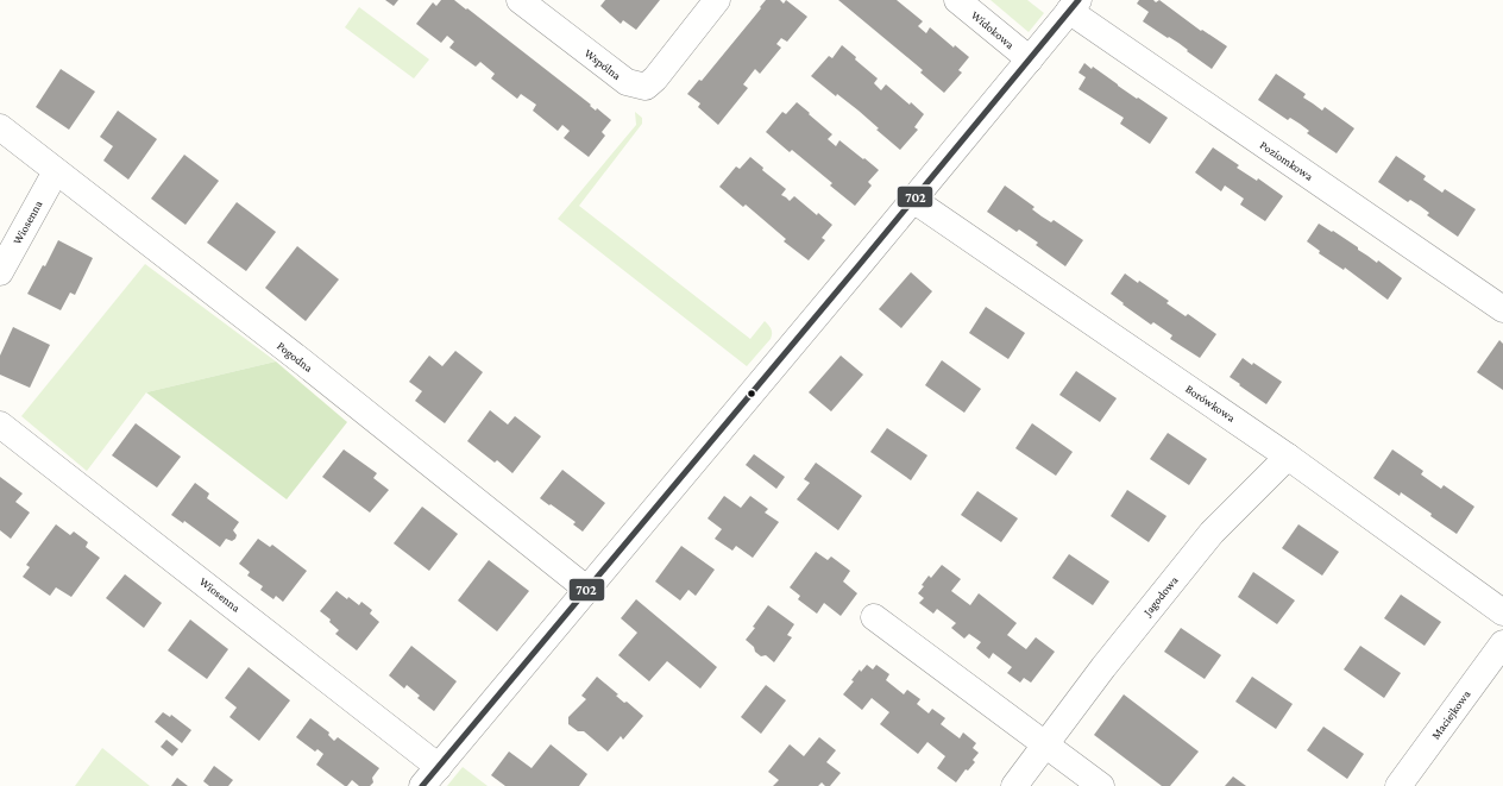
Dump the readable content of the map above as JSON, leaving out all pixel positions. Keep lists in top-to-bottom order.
{
  "streets": {
    "street": [
      "Widokowa",
      "Wspólna",
      "Poziomkowa",
      "Wiosenna",
      "Pogodna",
      "Borówkowa",
      "Jagodowa",
      "Maciejkowa"
    ]
  },
  "crossings": [
    ["Wiosenna", "Pogodna"],
    ["Borówkowa", "Jagodowa"]
  ],
  "lines": ["transit line 702"]
}
